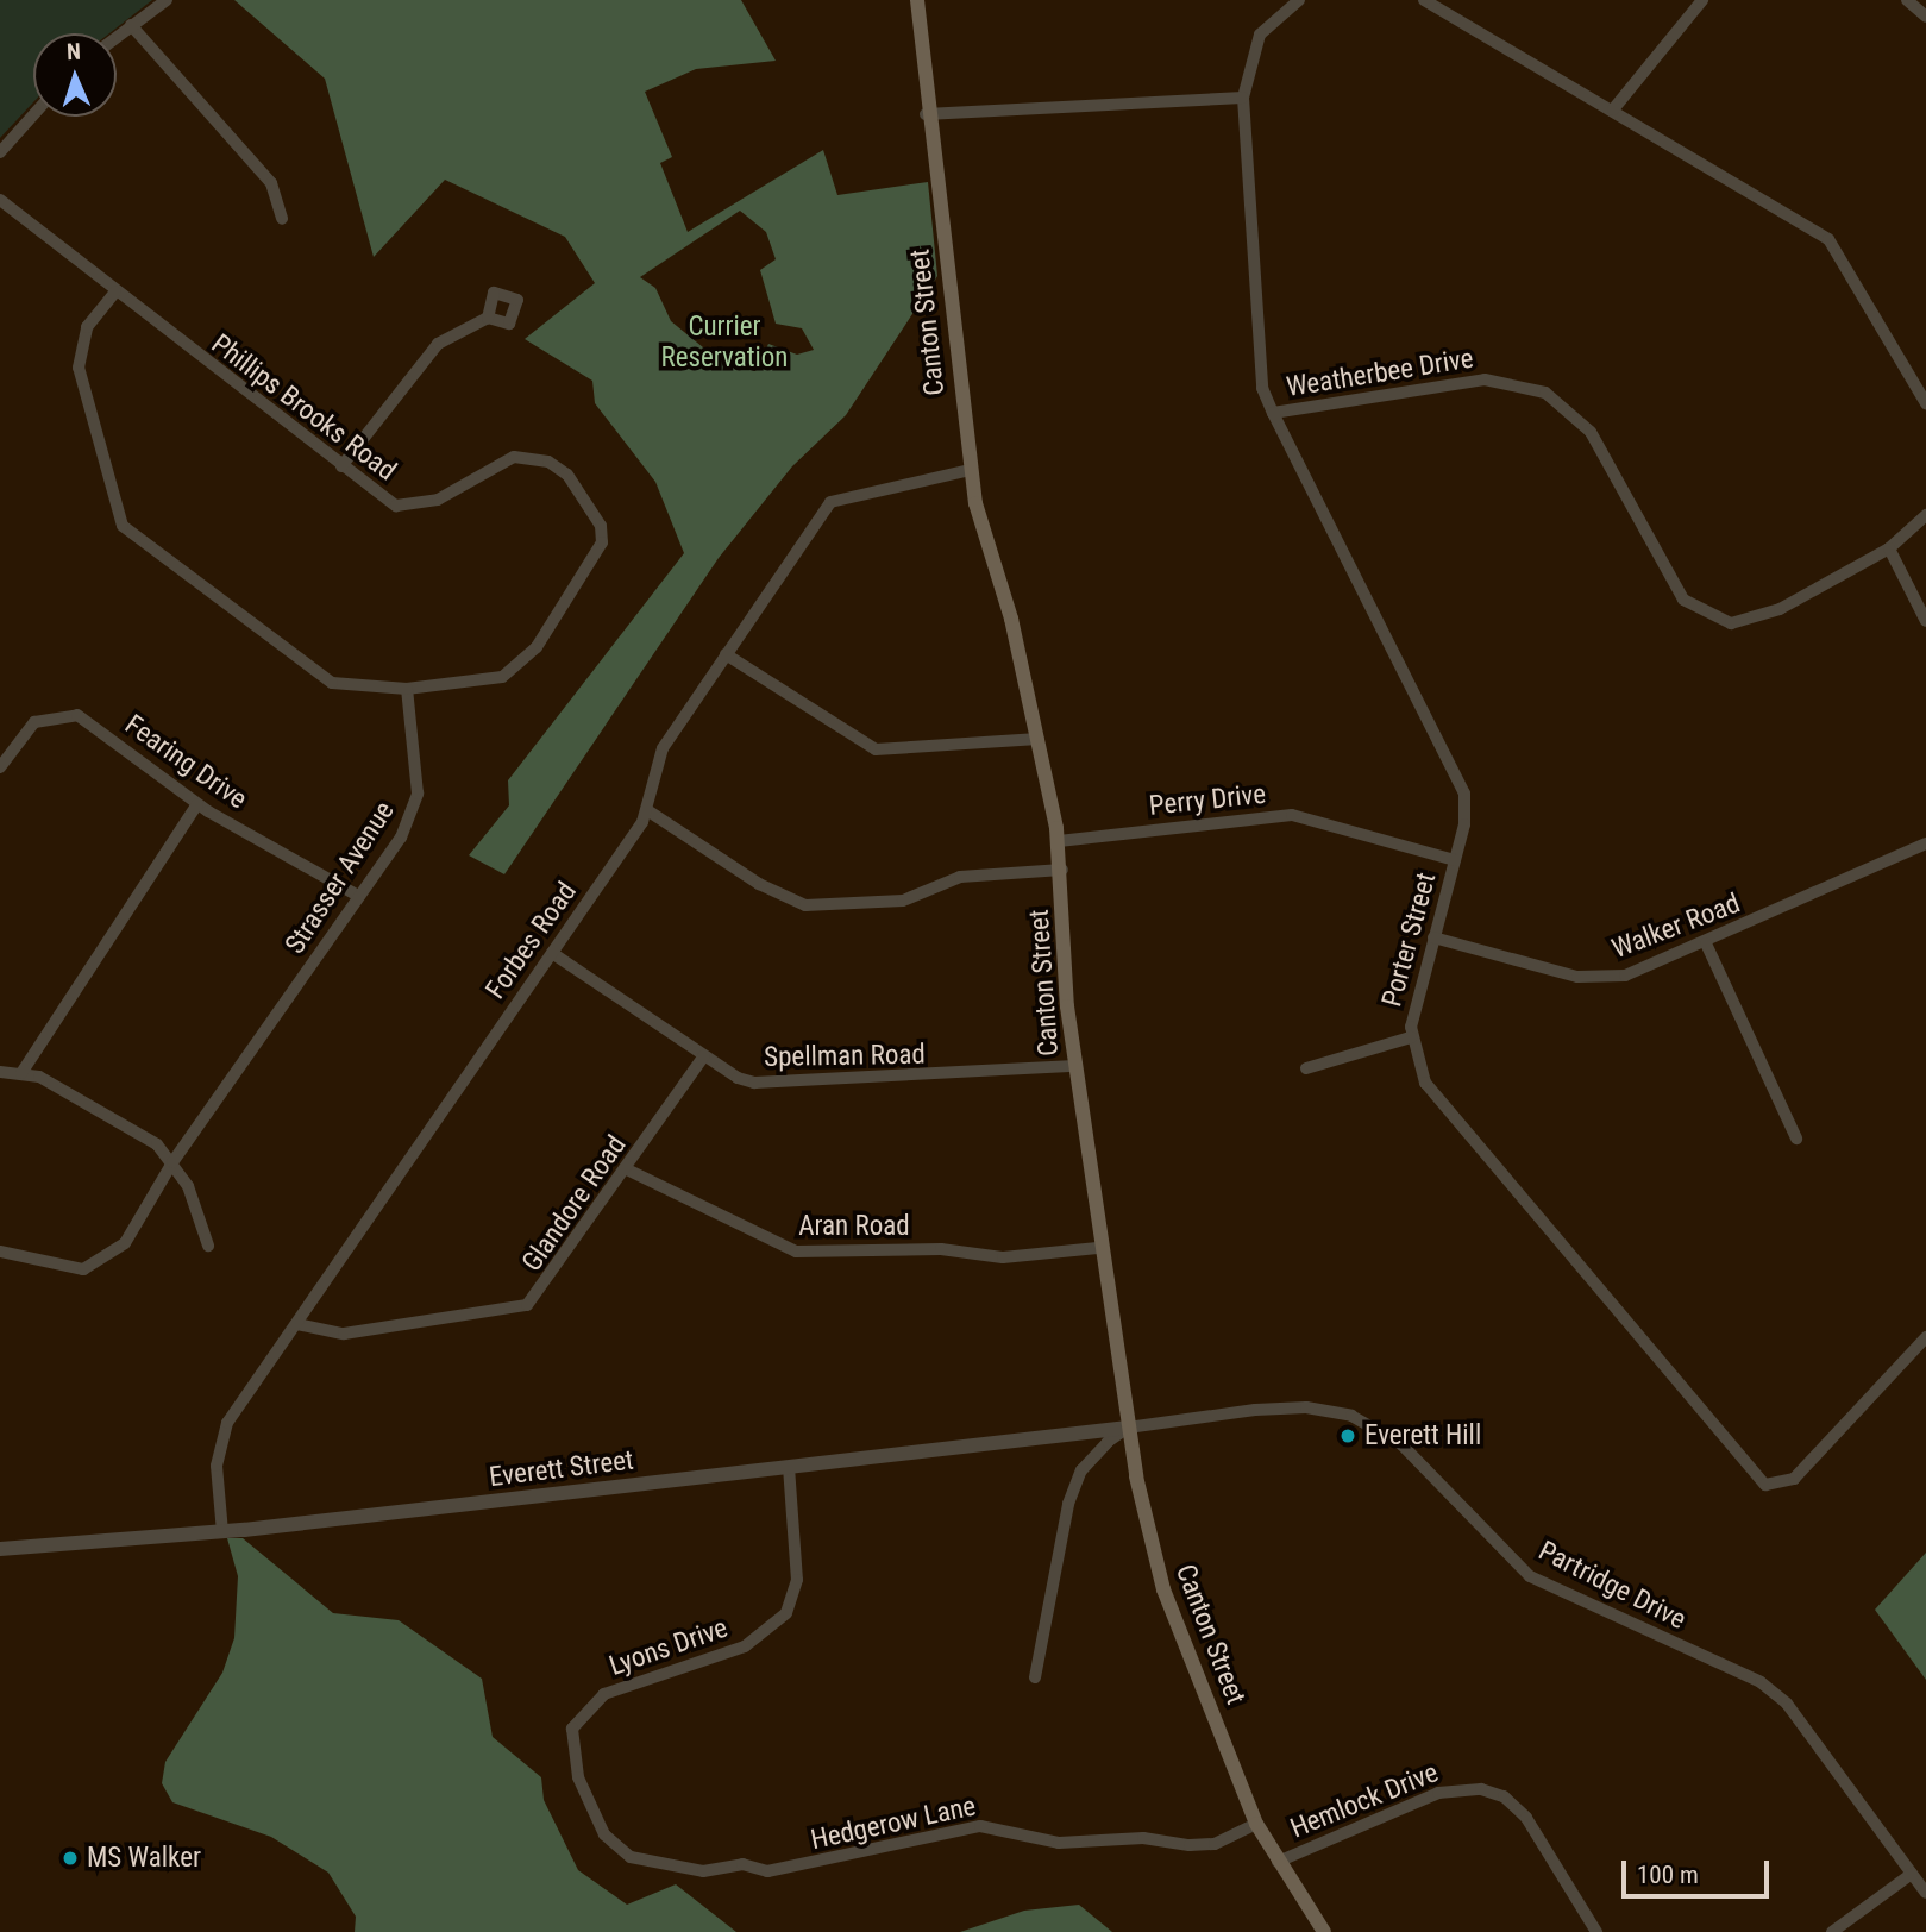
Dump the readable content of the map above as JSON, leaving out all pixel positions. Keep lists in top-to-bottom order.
{
  "streets": {
    "main road": ["Canton Street"],
    "street": [
      "Weatherbee Drive",
      "Phillips Brooks Road",
      "Fearing Drive",
      "Perry Drive",
      "Strasser Avenue",
      "Walker Road",
      "Porter Street",
      "Forbes Road",
      "Spellman Road",
      "Glandore Road",
      "Aran Road",
      "Everett Street",
      "Partridge Drive",
      "Lyons Drive",
      "Hemlock Drive",
      "Hedgerow Lane"
    ]
  },
  "crossings": [
    ["Canton Street", "Perry Drive"],
    ["Canton Street", "Forbes Road"],
    ["Canton Street", "Spellman Road"],
    ["Canton Street", "Aran Road"],
    ["Canton Street", "Everett Street"],
    ["Canton Street", "Partridge Drive"],
    ["Canton Street", "Hemlock Drive"],
    ["Canton Street", "Hedgerow Lane"],
    ["Weatherbee Drive", "Porter Street"],
    ["Phillips Brooks Road", "Strasser Avenue"],
    ["Fearing Drive", "Strasser Avenue"],
    ["Perry Drive", "Porter Street"],
    ["Walker Road", "Porter Street"],
    ["Forbes Road", "Spellman Road"],
    ["Forbes Road", "Glandore Road"],
    ["Forbes Road", "Everett Street"],
    ["Spellman Road", "Glandore Road"],
    ["Glandore Road", "Aran Road"],
    ["Everett Street", "Partridge Drive"],
    ["Everett Street", "Lyons Drive"],
    ["Lyons Drive", "Hedgerow Lane"]
  ],
  "parks": ["Currier Reservation"],
  "places": ["Everett Hill", "MS Walker"],
  "scale_bar": "100 m",
  "north": "top"
}
